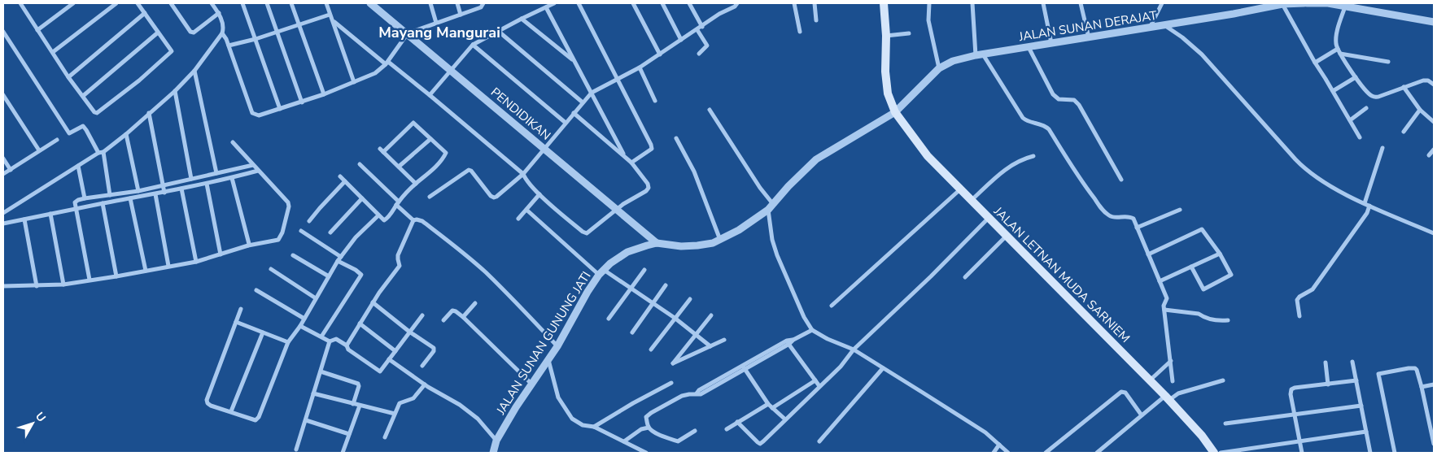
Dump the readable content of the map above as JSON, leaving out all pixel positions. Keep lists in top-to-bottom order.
{
  "streets": {
    "main road": ["JALAN LETNAN MUDA SARNIEM"],
    "street": ["JALAN SUNAN DERAJAT", "PENDIDIKAN", "JALAN SUNAN GUNUNG JATI"]
  },
  "crossings": [
    ["JALAN SUNAN DERAJAT", "JALAN LETNAN MUDA SARNIEM"],
    ["JALAN SUNAN DERAJAT", "JALAN SUNAN GUNUNG JATI"],
    ["PENDIDIKAN", "JALAN SUNAN GUNUNG JATI"],
    ["JALAN LETNAN MUDA SARNIEM", "JALAN SUNAN GUNUNG JATI"]
  ],
  "districts": ["Mayang Mangurai"],
  "north": "top right"
}
